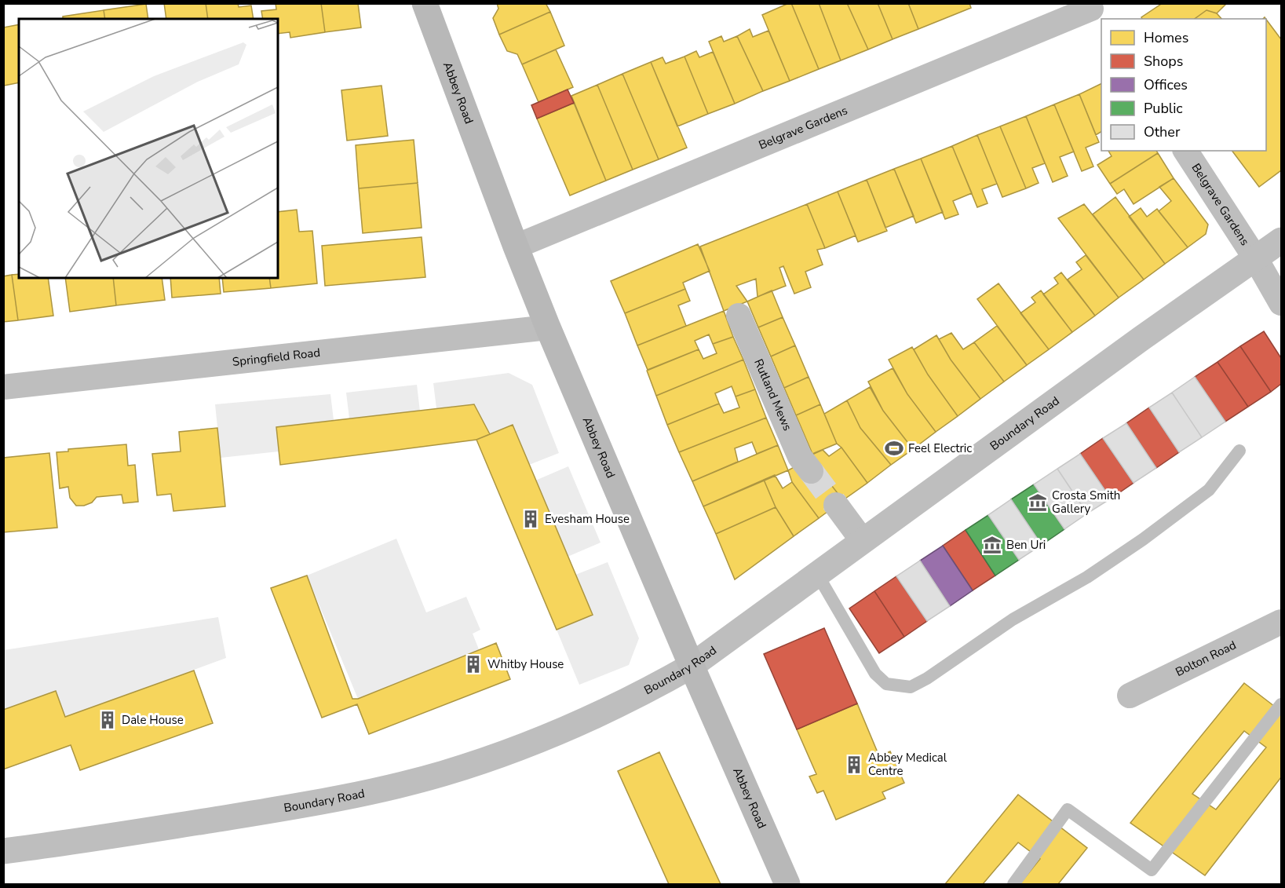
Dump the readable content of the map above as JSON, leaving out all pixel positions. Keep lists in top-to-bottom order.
{
  "streets": {
    "main road": ["Abbey Road"],
    "street": [
      "Belgrave Gardens",
      "Springfield Road",
      "Rutland Mews",
      "Boundary Road",
      "Bolton Road"
    ]
  },
  "crossings": [
    ["Abbey Road", "Belgrave Gardens"],
    ["Abbey Road", "Springfield Road"],
    ["Abbey Road", "Boundary Road"],
    ["Belgrave Gardens", "Boundary Road"]
  ],
  "places": {
    "sports": ["Feel Electric"],
    "museum": ["Crosta Smith Gallery", "Ben Uri"],
    "building": [
      "Evesham House",
      "Whitby House",
      "Dale House",
      "Abbey Medical Centre"
    ]
  },
  "legend": [
    "Homes",
    "Shops",
    "Offices",
    "Public",
    "Other"
  ]
}
